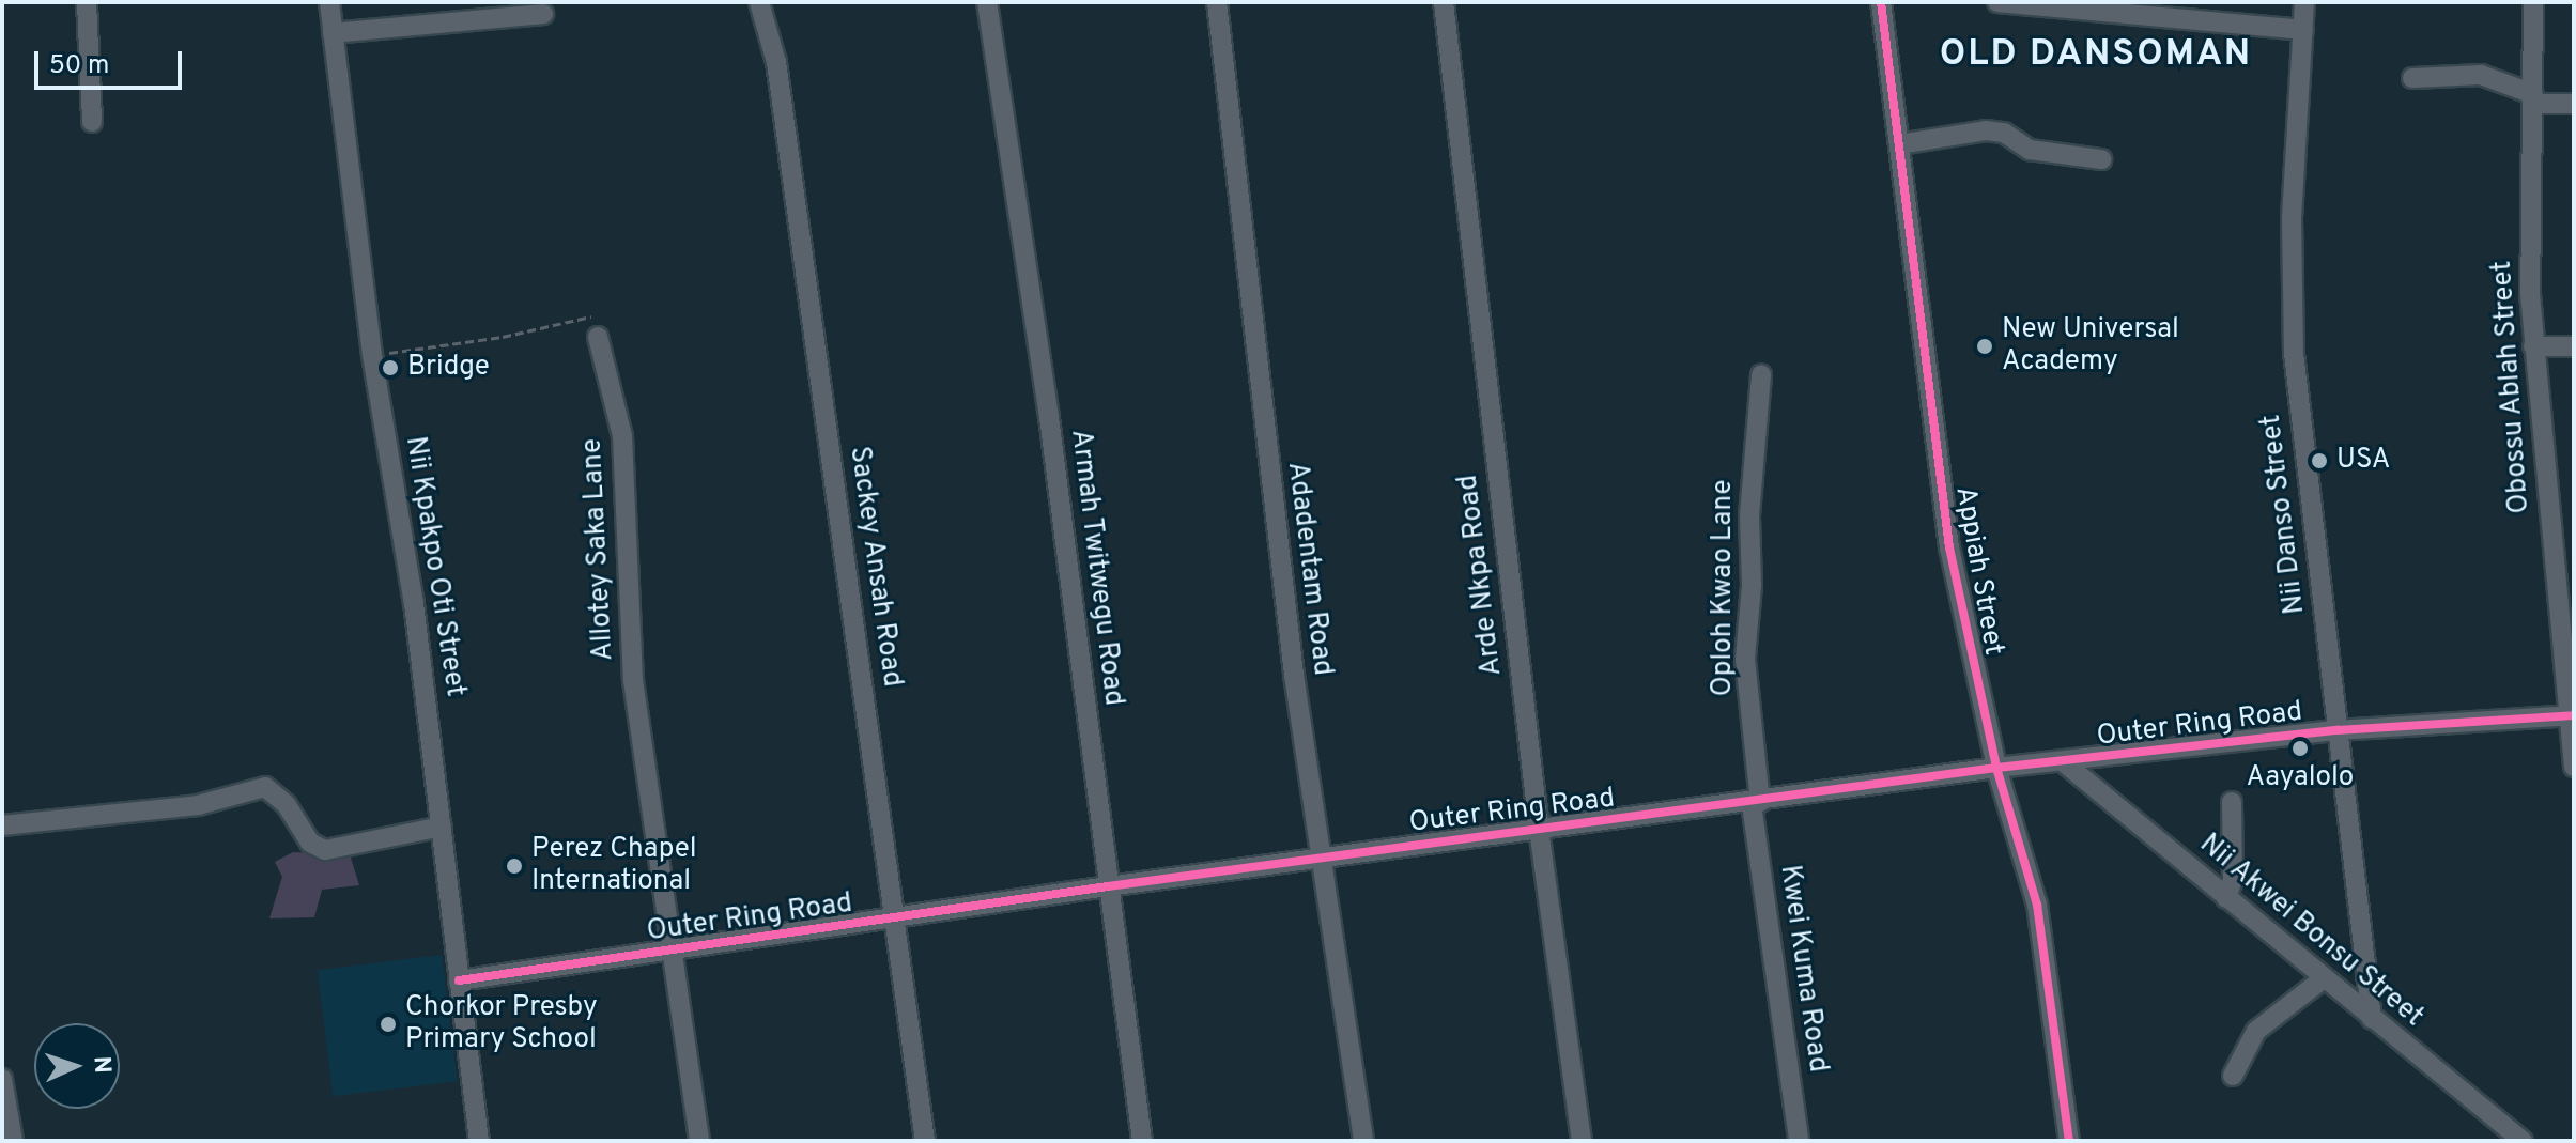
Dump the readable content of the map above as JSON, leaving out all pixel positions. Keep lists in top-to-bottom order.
{
  "streets": {
    "street": [
      "Obossu Ablah Street",
      "Nii Danso Street",
      "Allotey Saka Lane",
      "Nii Kpakpo Oti Street",
      "Sackey Ansah Road",
      "Armah Twitwegu Road",
      "Adadentam Road",
      "Appiah Street",
      "Arde Nkpa Road",
      "Oploh Kwao Lane",
      "Outer Ring Road",
      "Nii Akwei Bonsu Street",
      "Kwei Kuma Road"
    ]
  },
  "crossings": [
    ["Obossu Ablah Street", "Outer Ring Road"],
    ["Nii Danso Street", "Outer Ring Road"],
    ["Nii Danso Street", "Nii Akwei Bonsu Street"],
    ["Allotey Saka Lane", "Outer Ring Road"],
    ["Nii Kpakpo Oti Street", "Outer Ring Road"],
    ["Sackey Ansah Road", "Outer Ring Road"],
    ["Armah Twitwegu Road", "Outer Ring Road"],
    ["Adadentam Road", "Outer Ring Road"],
    ["Appiah Street", "Outer Ring Road"],
    ["Arde Nkpa Road", "Outer Ring Road"],
    ["Oploh Kwao Lane", "Outer Ring Road"],
    ["Oploh Kwao Lane", "Kwei Kuma Road"],
    ["Outer Ring Road", "Nii Akwei Bonsu Street"],
    ["Outer Ring Road", "Kwei Kuma Road"]
  ],
  "districts": ["OLD DANSOMAN"],
  "places": [
    "New Universal Academy",
    "Bridge",
    "USA",
    "Aayalolo",
    "Perez Chapel International",
    "Chorkor Presby Primary School"
  ],
  "scale_bar": "50 m",
  "north": "right"
}
